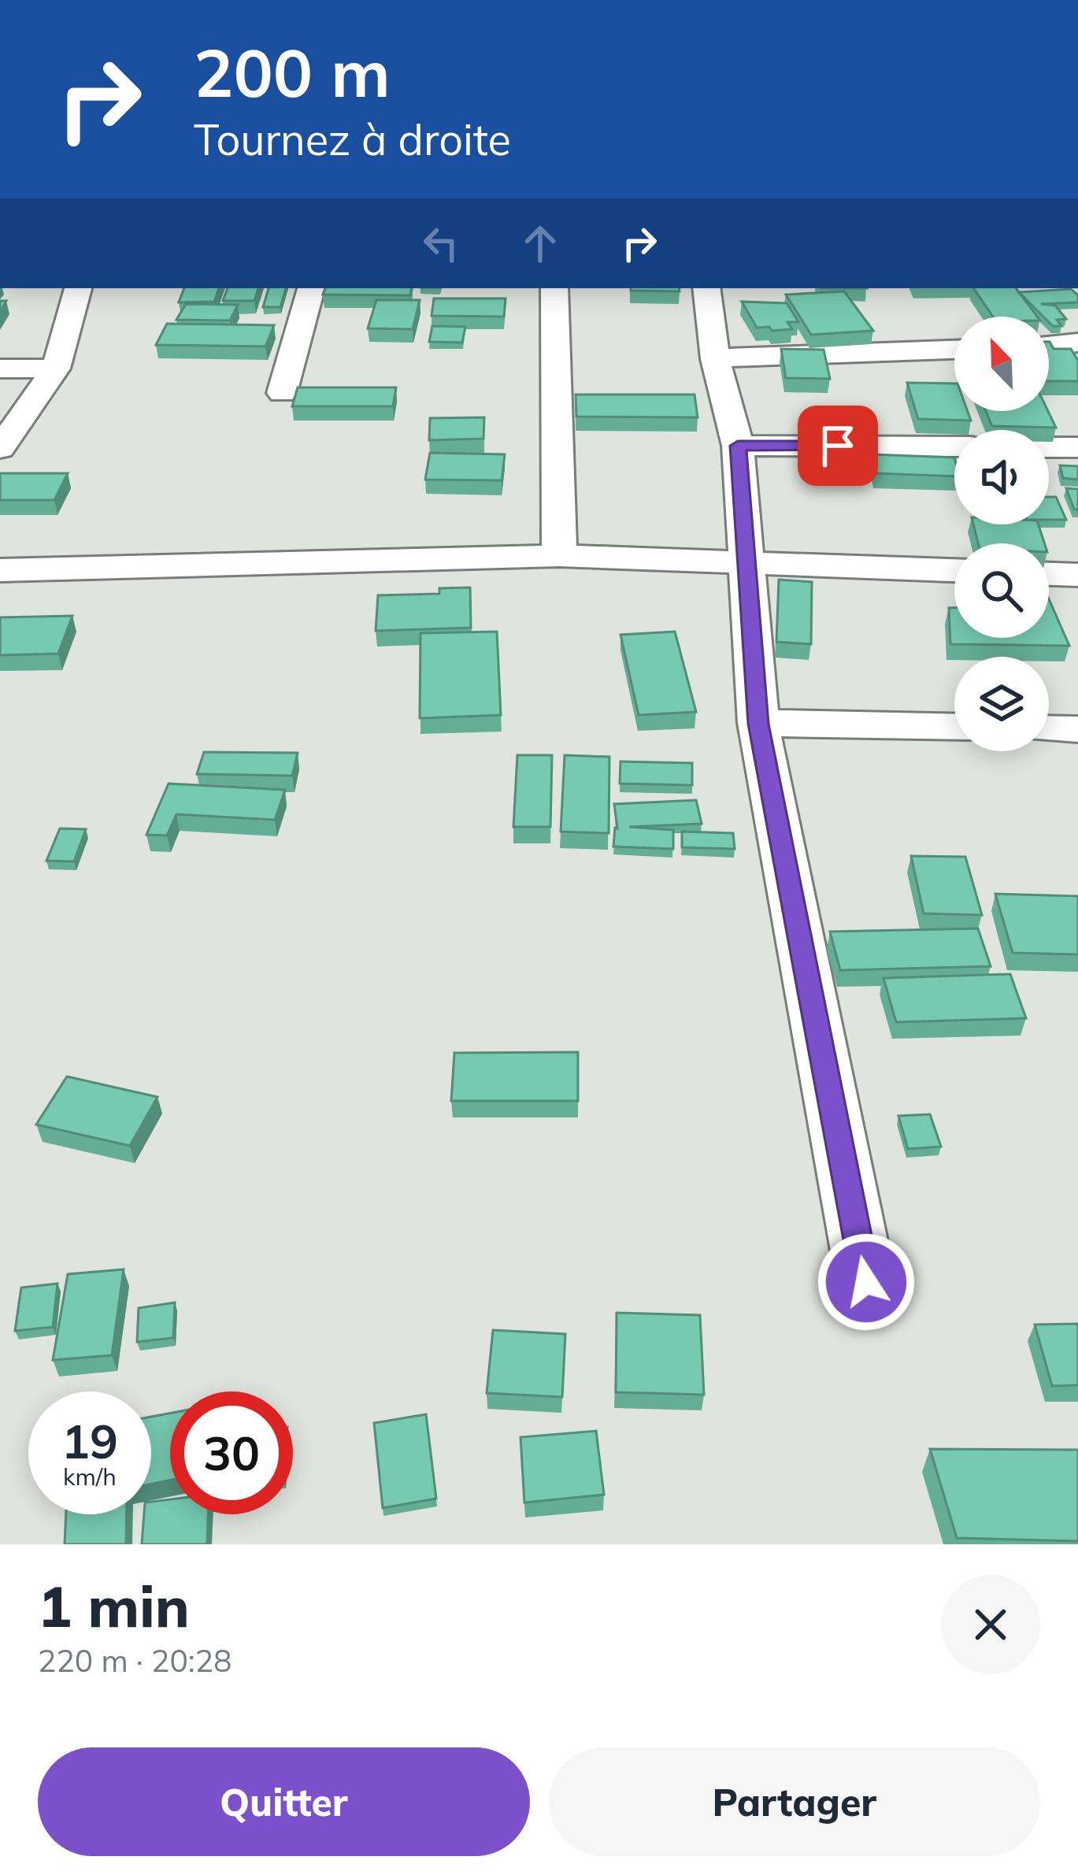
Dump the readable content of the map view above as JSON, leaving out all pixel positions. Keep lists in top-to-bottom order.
{
  "north": "top left",
  "page": {
    "turn": ["200 m", "Tournez à droite"],
    "speed": "19 km/h",
    "limit": "30",
    "heading": ["1 min", "220 m · 20:28"],
    "buttons": ["Quitter", "Partager"]
  }
}
